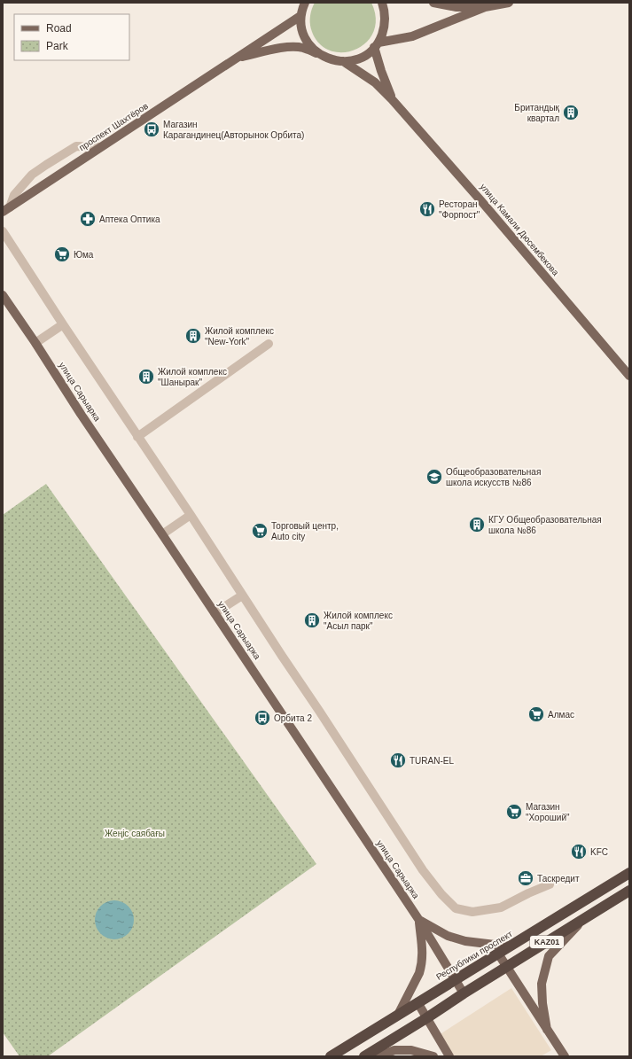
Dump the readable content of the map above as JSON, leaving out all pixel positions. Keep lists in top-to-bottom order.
{
  "streets": {
    "highway": ["KАZ01", "Республики проспект"],
    "main road": ["проспект Шахтёров", "улица Камали Дюсембекова", "улица Сарыарка"]
  },
  "crossings": [
    ["улица Сарыарка", "KАZ01"],
    ["улица Сарыарка", "Республики проспект"]
  ],
  "parks": ["Жеңіс саябағы"],
  "places": {
    "building": [
      "Британдық квартал",
      "Жилой комплекс \"New-York\"",
      "Жилой комплекс \"Шанырак\"",
      "КГУ Общеобразовательная школа №86",
      "Жилой комплекс \"Асыл парк\""
    ],
    "bus stop": ["Магазин Карагандинец(Авторынок Орбита)", "Орбита 2"],
    "restaurant": ["Ресторан \"Форпост\"", "TURAN-EL", "KFC"],
    "pharmacy": ["Аптека Оптика"],
    "supermarket": [
      "Юма",
      "Торговый центр, Auto city",
      "Алмас",
      "Магазин \"Хороший\""
    ],
    "school or university": ["Общеобразовательная школа искусств №86"],
    "office": ["Таскредит"]
  },
  "legend": ["Road", "Park"]
}
